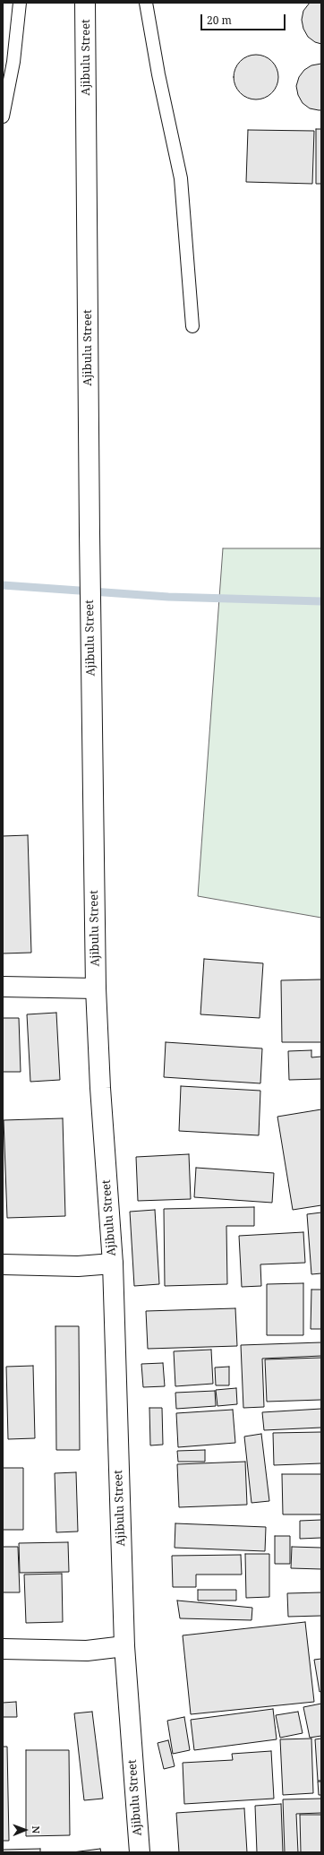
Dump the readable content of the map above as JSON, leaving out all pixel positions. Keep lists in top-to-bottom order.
{
  "streets": {
    "street": ["Ajibulu Street"]
  },
  "scale_bar": "20 m",
  "north": "right"
}
